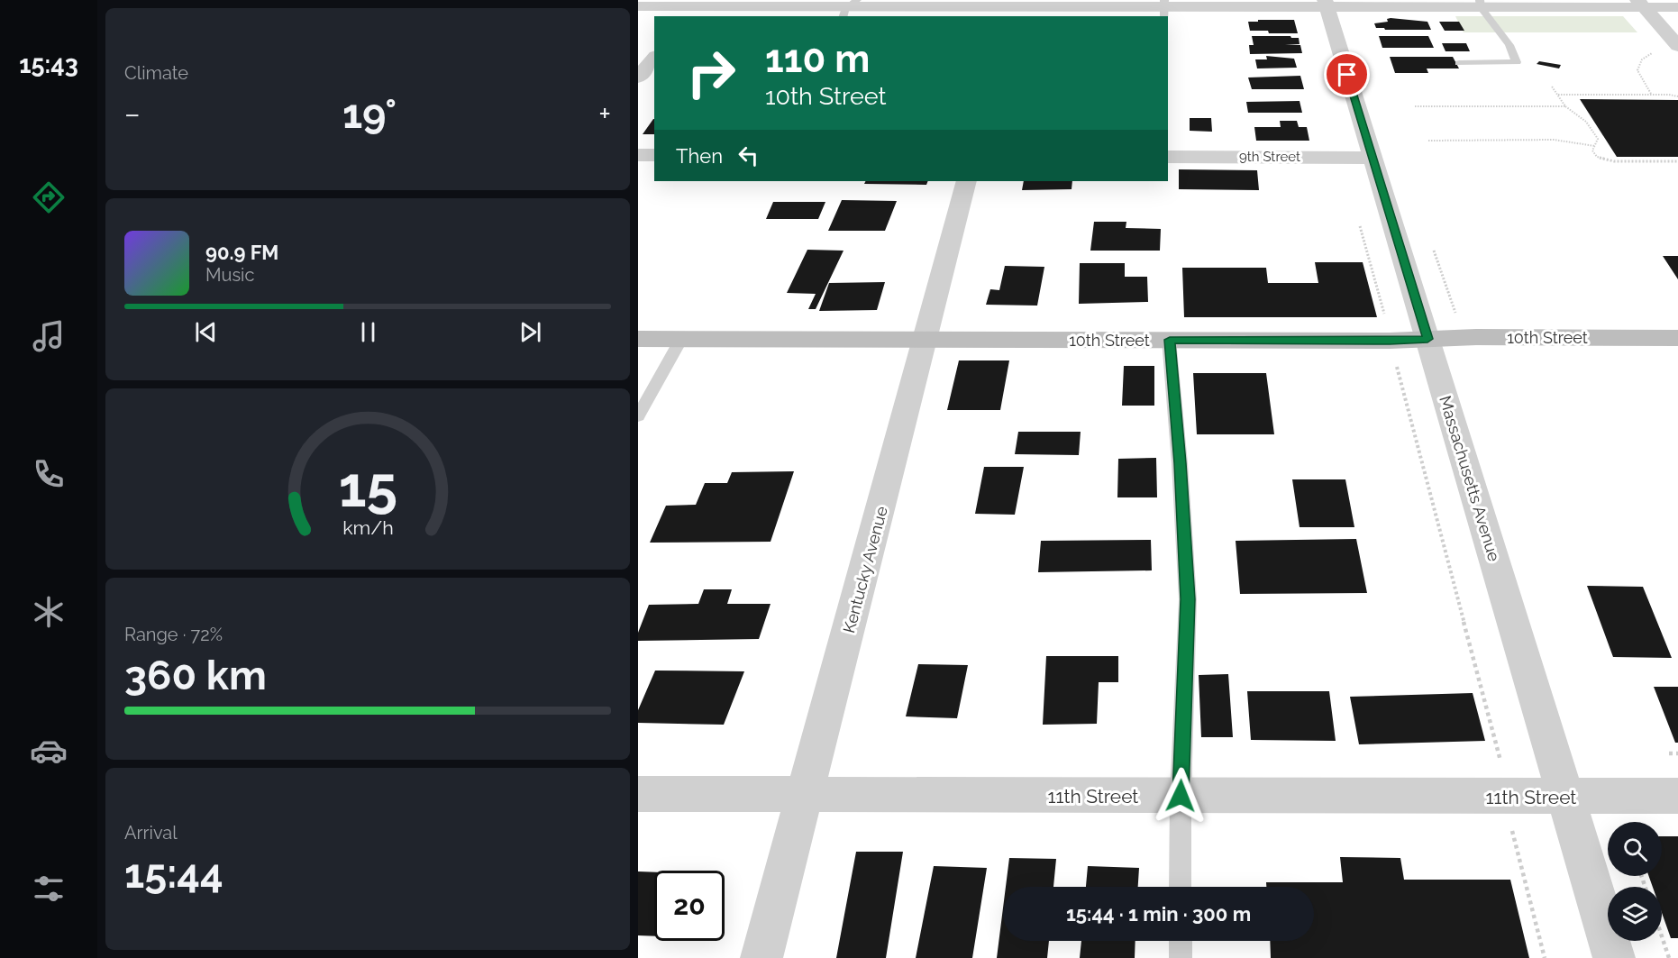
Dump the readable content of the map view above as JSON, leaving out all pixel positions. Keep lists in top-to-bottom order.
{
  "streets": {
    "street": [
      "9th Street",
      "10th Street",
      "Massachusetts Avenue",
      "Kentucky Avenue",
      "11th Street"
    ]
  },
  "crossings": [
    ["9th Street", "Massachusetts Avenue"],
    ["10th Street", "Massachusetts Avenue"],
    ["10th Street", "Kentucky Avenue"],
    ["Massachusetts Avenue", "11th Street"],
    ["Kentucky Avenue", "11th Street"]
  ],
  "page": {
    "tabs": "15:43",
    "tile": [
      "Climate",
      ["Range · 72%", "360 km"],
      ["Arrival", "15:44"]
    ],
    "turn": ["110 m", "10th Street"],
    "heat": ["−", "19°", "+"],
    "then": "Then",
    "song": ["90.9 FM", "Music"],
    "limit": "20",
    "trip": "15:44 · 1 min · 300 m",
    "gauge": ["15", "km/h"]
  }
}
